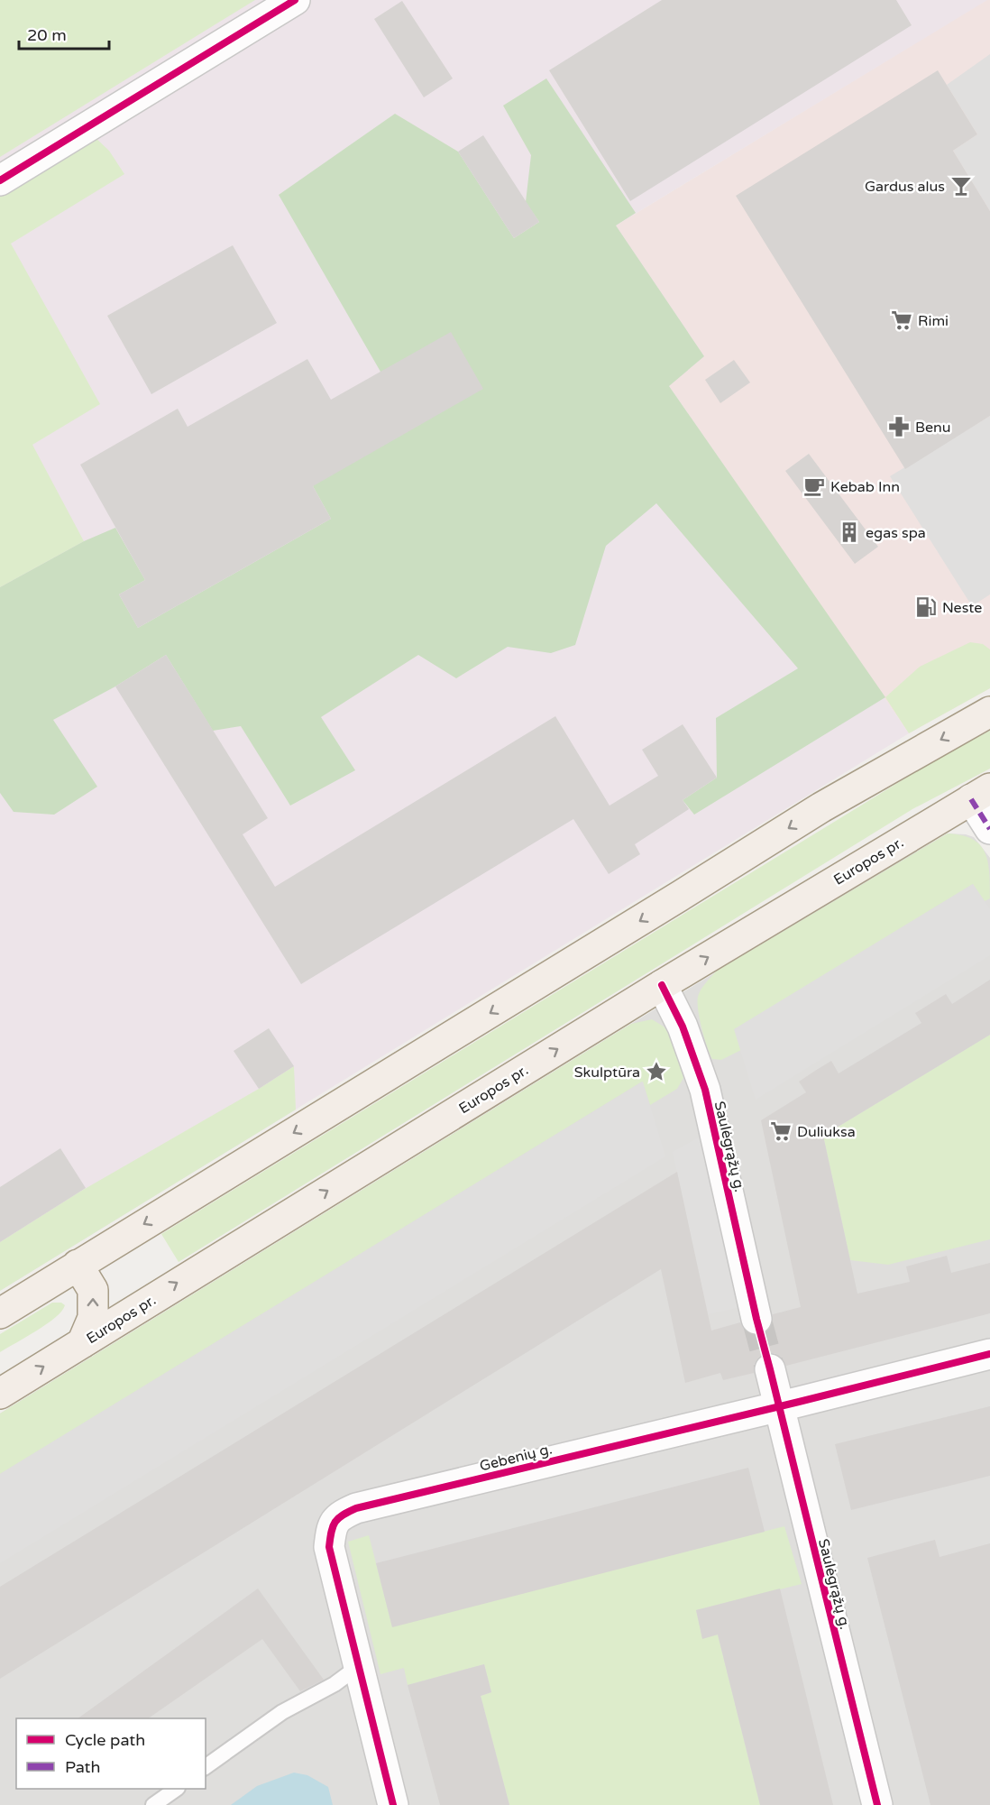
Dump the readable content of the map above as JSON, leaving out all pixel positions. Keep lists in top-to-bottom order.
{
  "streets": {
    "main road": ["Europos pr."],
    "street": ["Saulėgrąžų g.", "Gebenių g."]
  },
  "crossings": [
    ["Europos pr.", "Saulėgrąžų g."],
    ["Saulėgrąžų g.", "Gebenių g."]
  ],
  "places": {
    "bar": ["Gardus alus"],
    "supermarket": ["Rimi", "Duliuksa"],
    "pharmacy": ["Benu"],
    "cafe": ["Kebab Inn"],
    "building": ["egas spa"],
    "fuel station": ["Neste"],
    "place": ["Skulptūra"]
  },
  "legend": ["Cycle path", "Path"],
  "scale_bar": "20 m"
}
